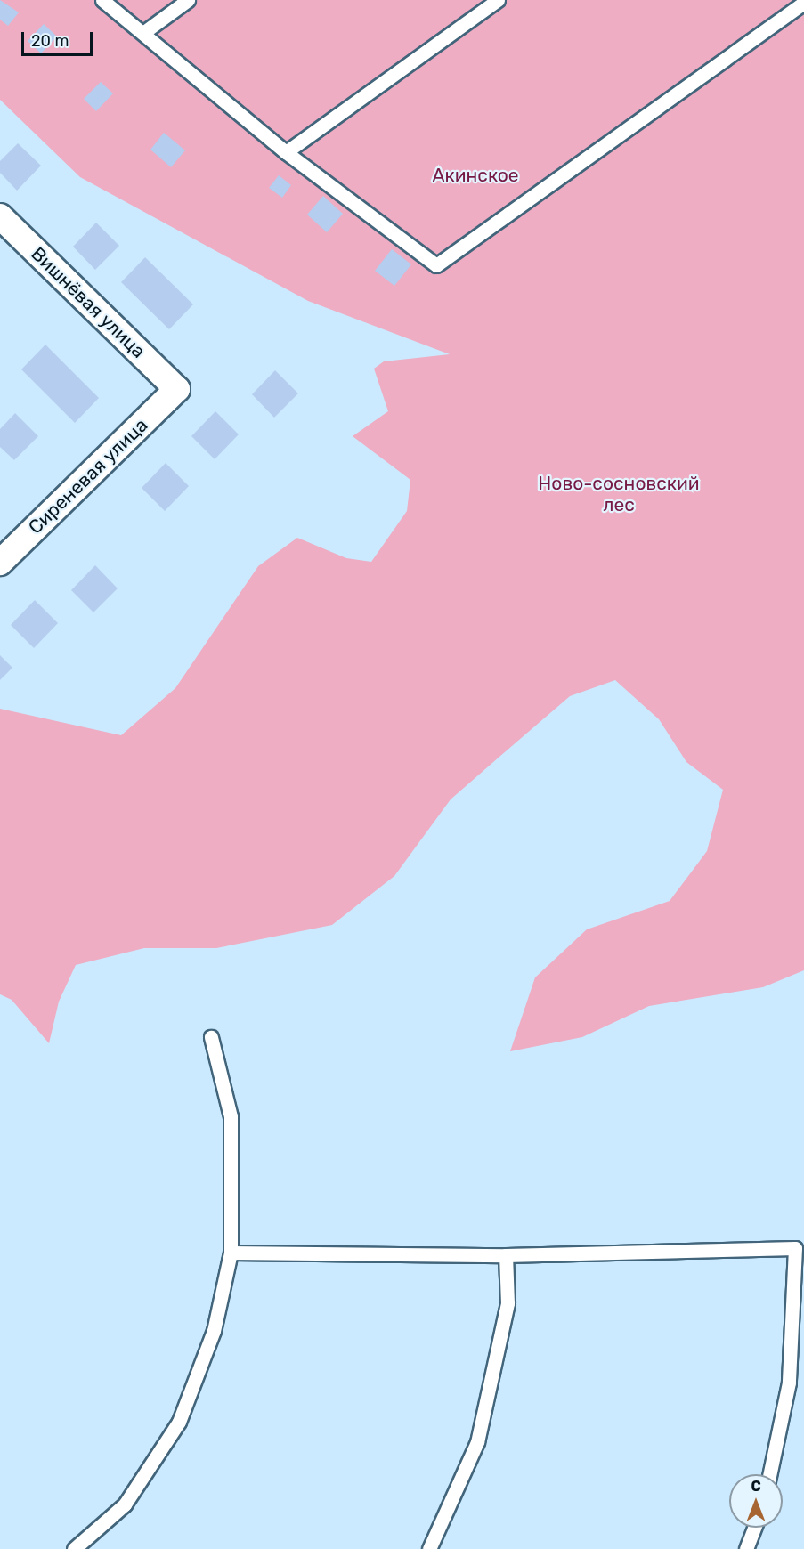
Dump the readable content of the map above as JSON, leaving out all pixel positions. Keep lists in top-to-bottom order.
{
  "streets": {
    "street": ["Вишнёвая улица", "Сиреневая улица"]
  },
  "crossings": [
    ["Вишнёвая улица", "Сиреневая улица"]
  ],
  "parks": ["Акинское", "Ново-сосновский лес"],
  "scale_bar": "20 m",
  "north": "top"
}
